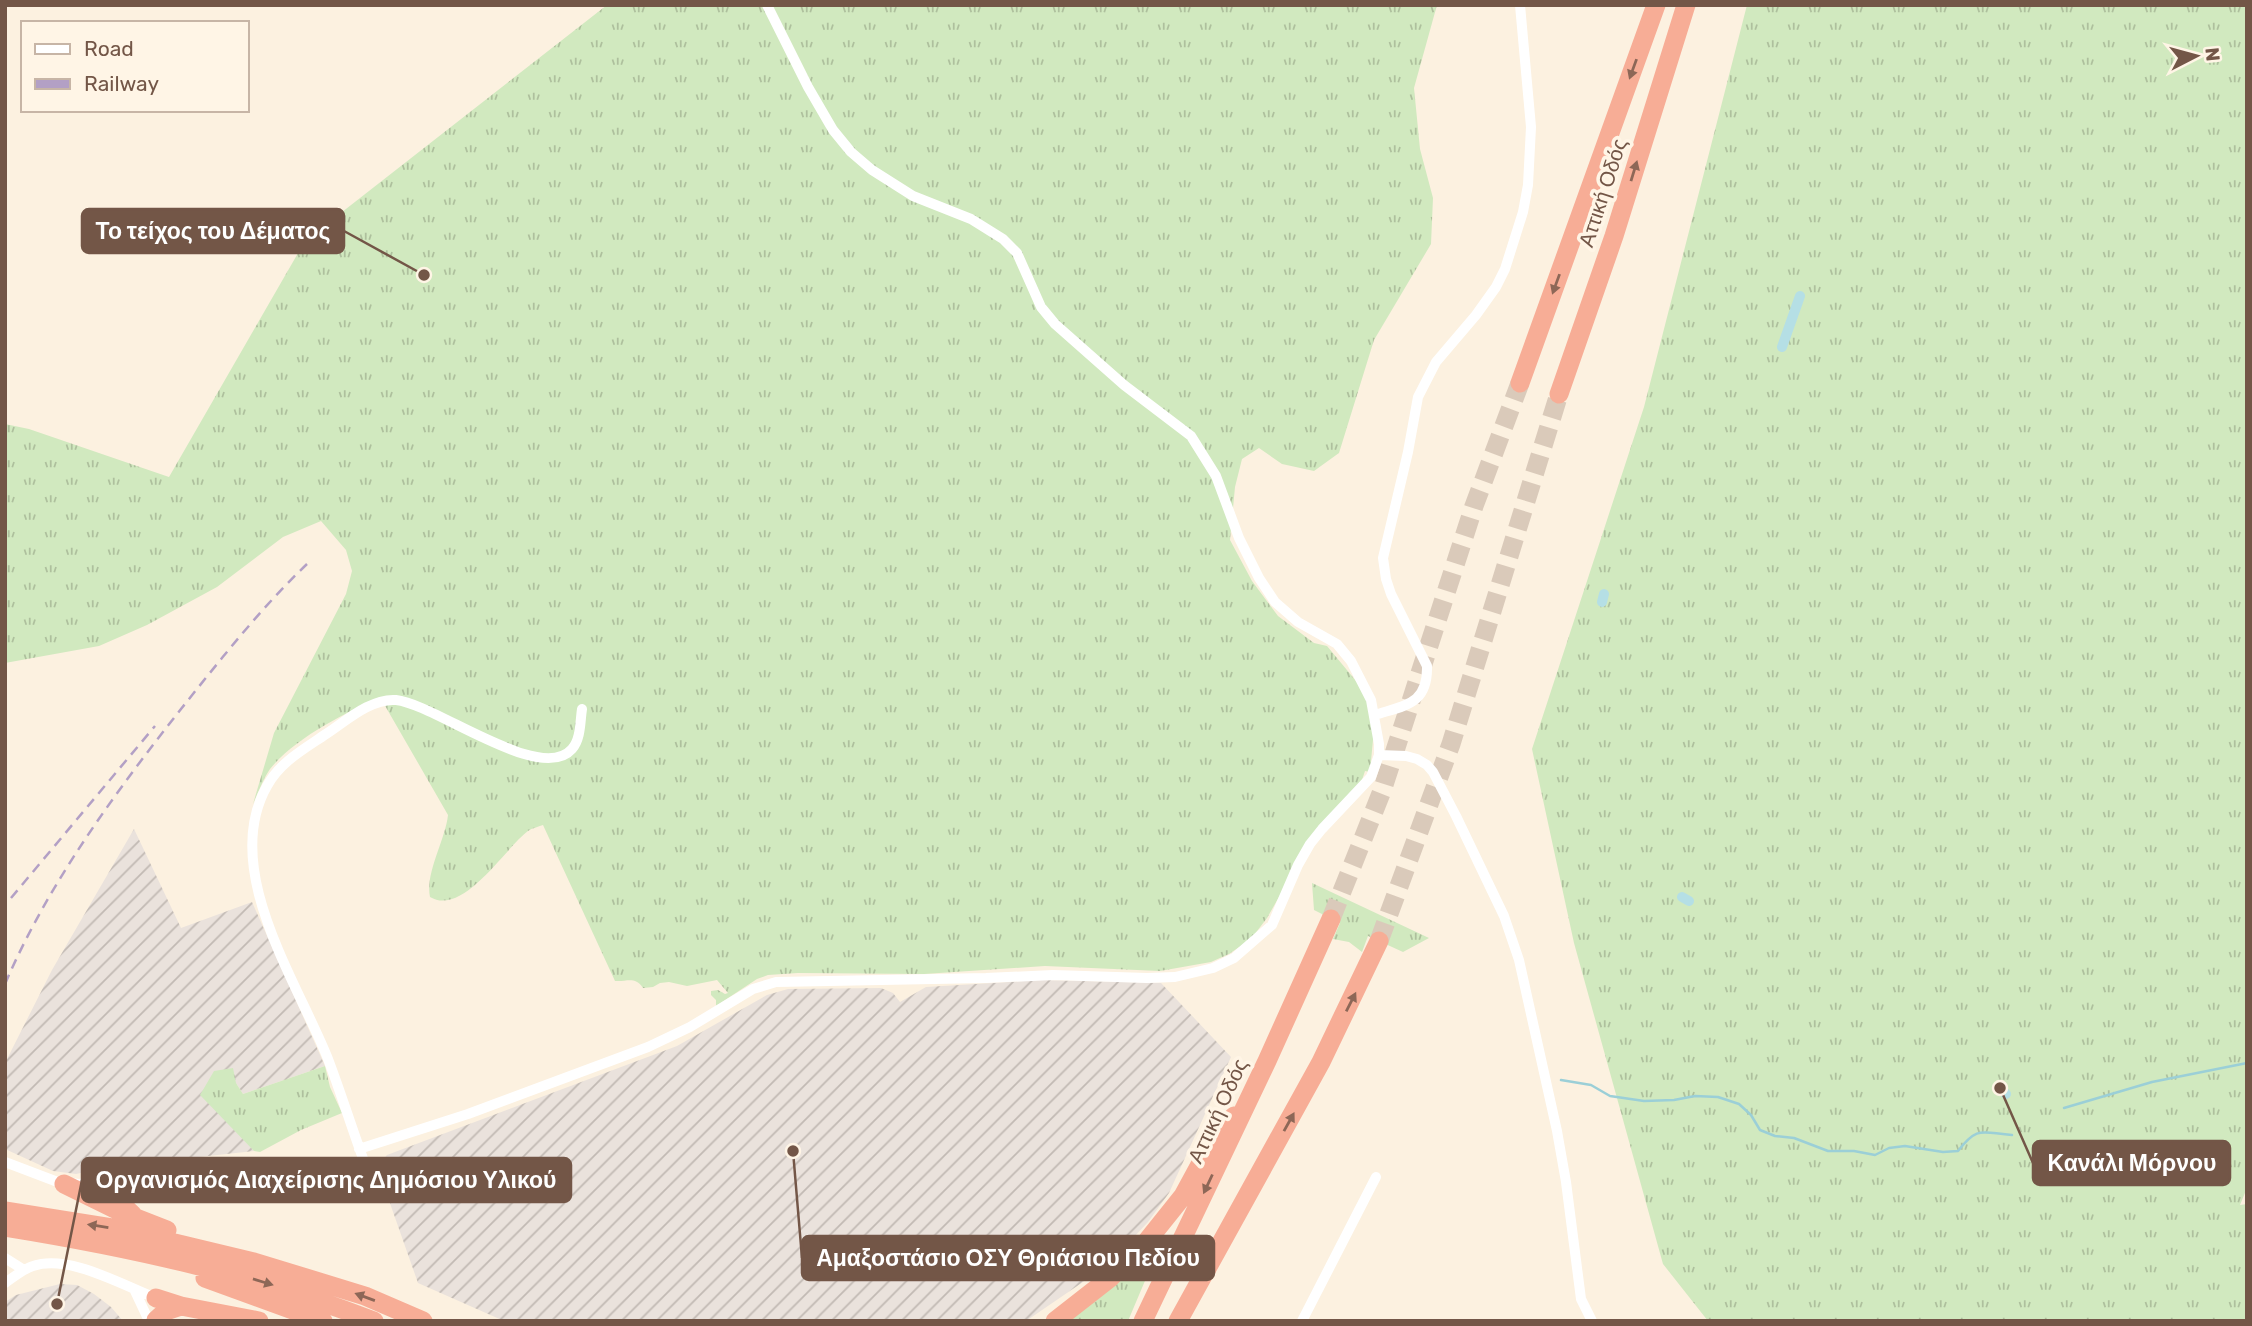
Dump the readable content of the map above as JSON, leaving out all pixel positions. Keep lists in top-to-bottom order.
{
  "streets": {
    "highway": ["Αττική Οδός"]
  },
  "places": [
    "Το τείχος του Δέματος",
    "Κανάλι Μόρνου",
    "Αμαξοστάσιο ΟΣΥ Θριάσιου Πεδίου",
    "Οργανισμός Διαχείρισης Δημόσιου Υλικού"
  ],
  "legend": ["Road", "Railway"],
  "north": "right"
}
